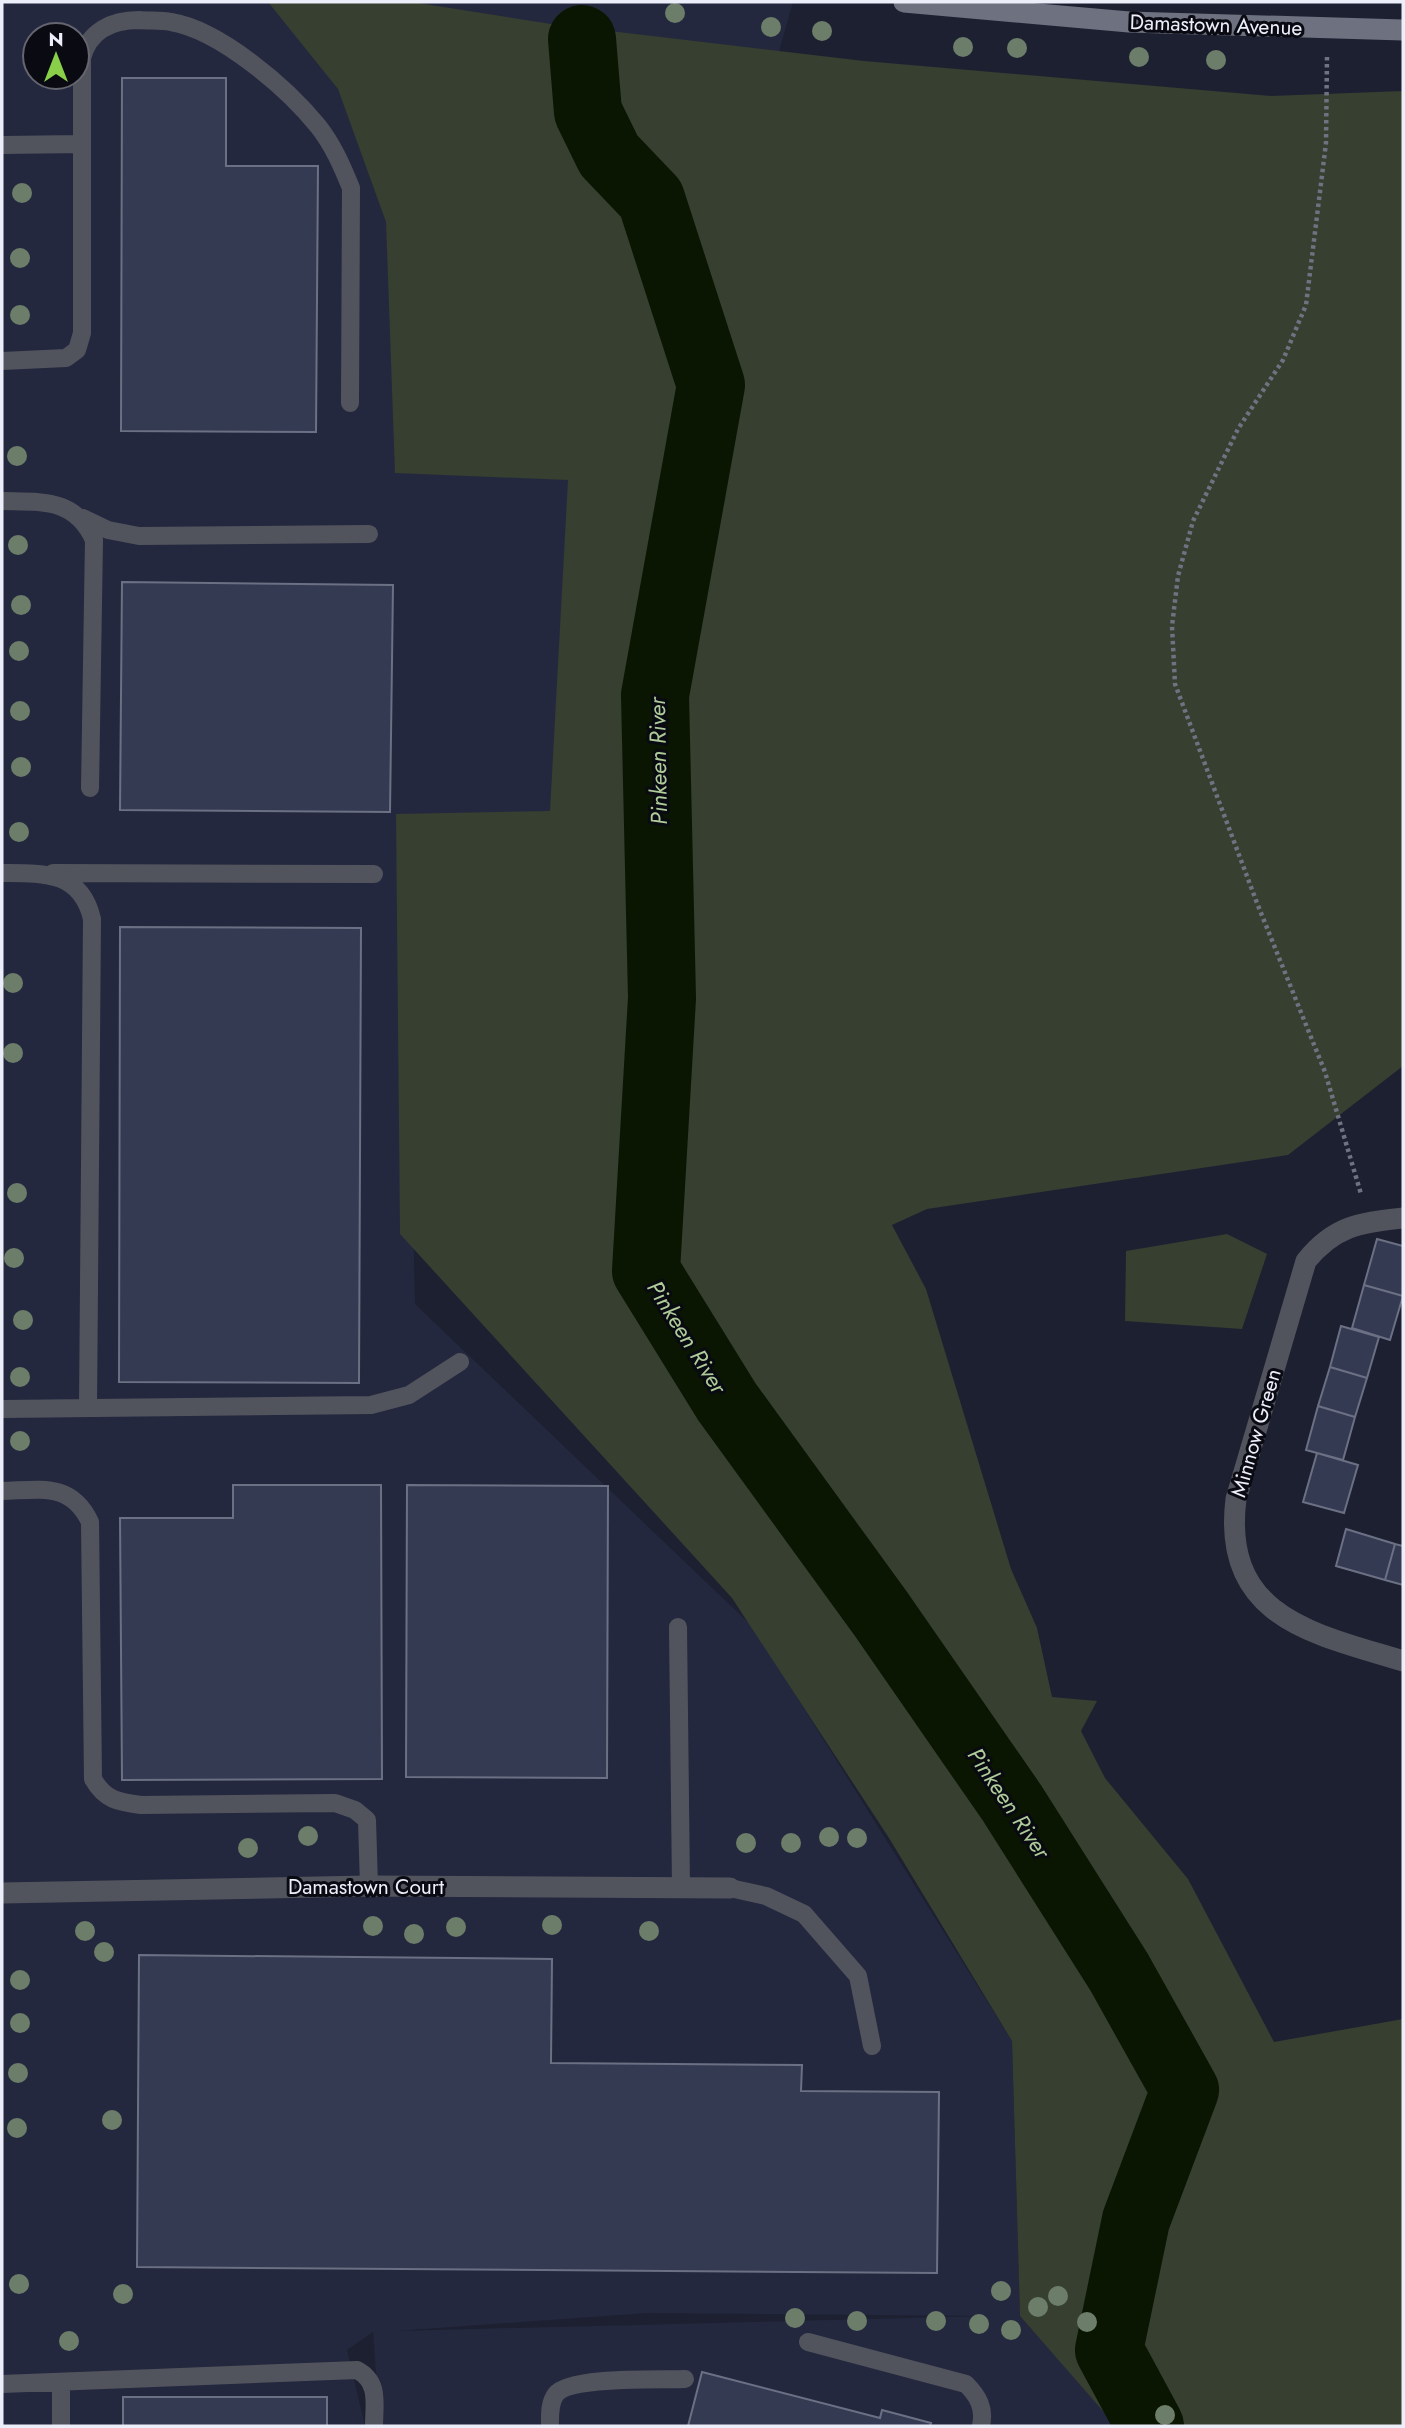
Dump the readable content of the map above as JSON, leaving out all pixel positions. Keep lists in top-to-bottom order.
{
  "streets": {
    "street": ["Damastown Avenue", "Minnow Green", "Damastown Court"]
  },
  "water": ["Pinkeen River"],
  "north": "top"
}
